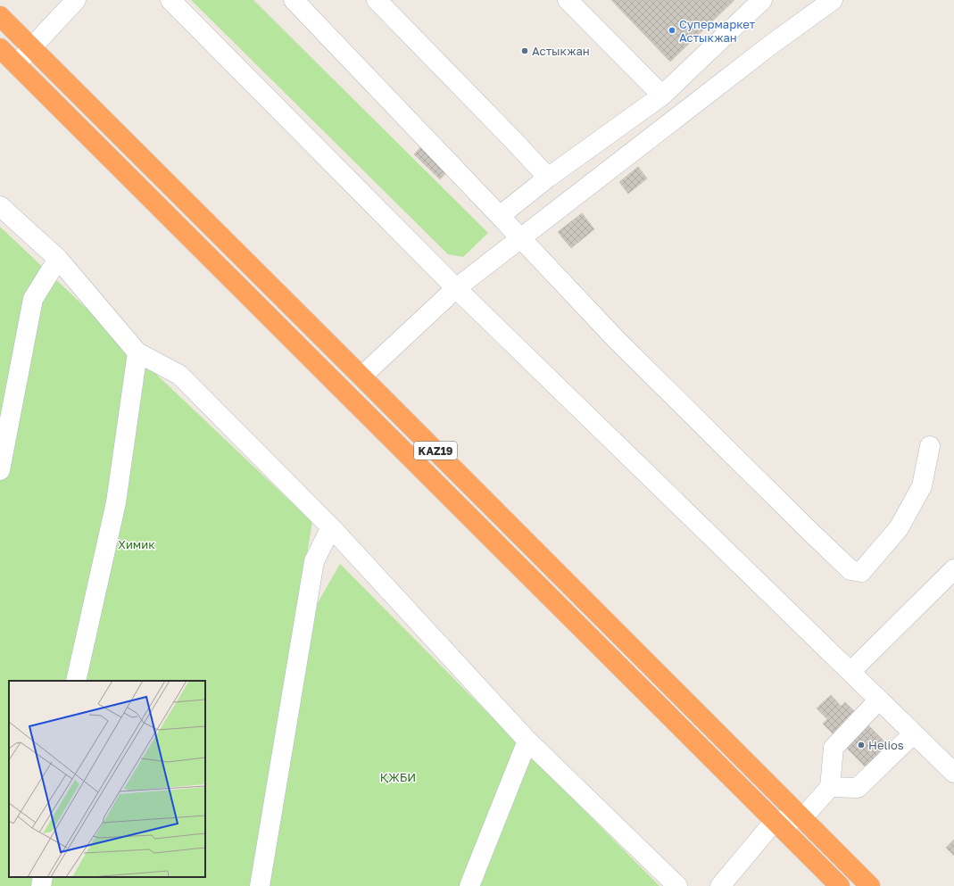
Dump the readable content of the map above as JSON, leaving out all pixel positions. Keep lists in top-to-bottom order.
{
  "streets": {
    "highway": ["KAZ19"]
  },
  "parks": ["Химик", "ҚЖБИ"],
  "places": ["Супермаркет Астыкжан", "Астыкжан", "Helios"]
}
